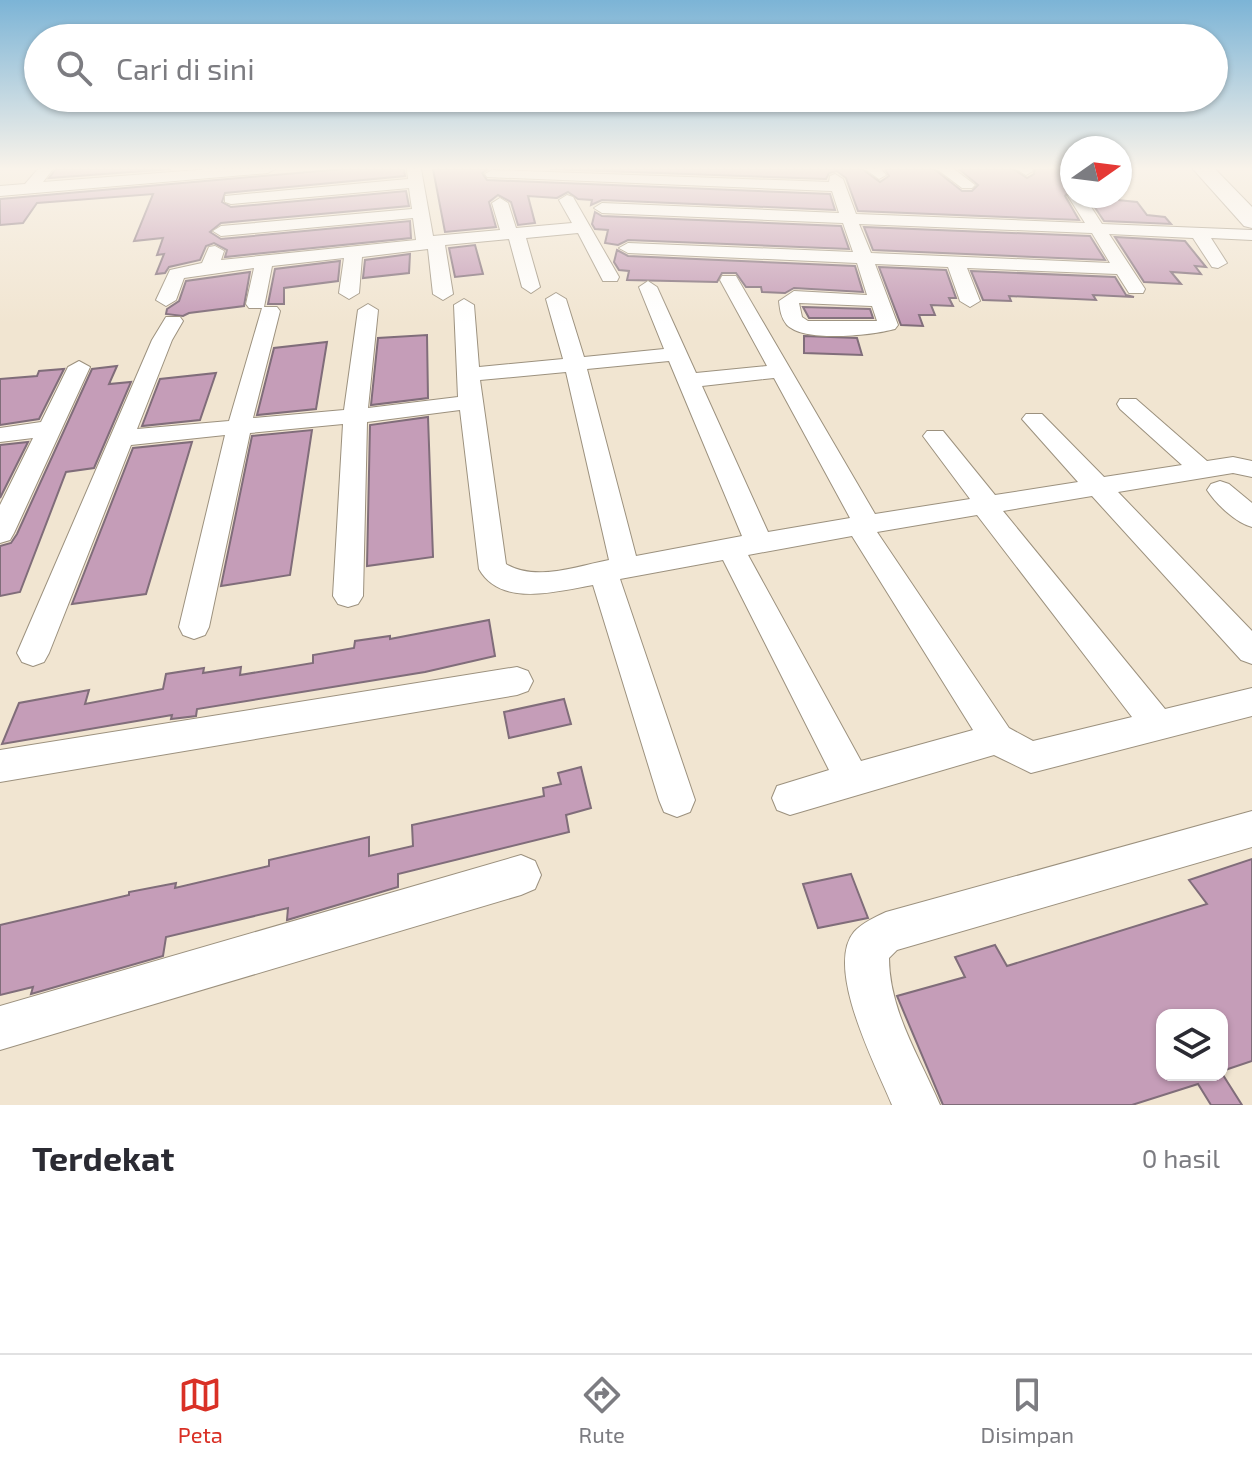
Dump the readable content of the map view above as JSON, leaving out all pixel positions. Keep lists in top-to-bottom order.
{
  "north": "right",
  "page": {
    "search": "Cari di sini",
    "heading": ["Terdekat", "0 hasil"],
    "nav": ["Peta", "Rute", "Disimpan"]
  }
}
